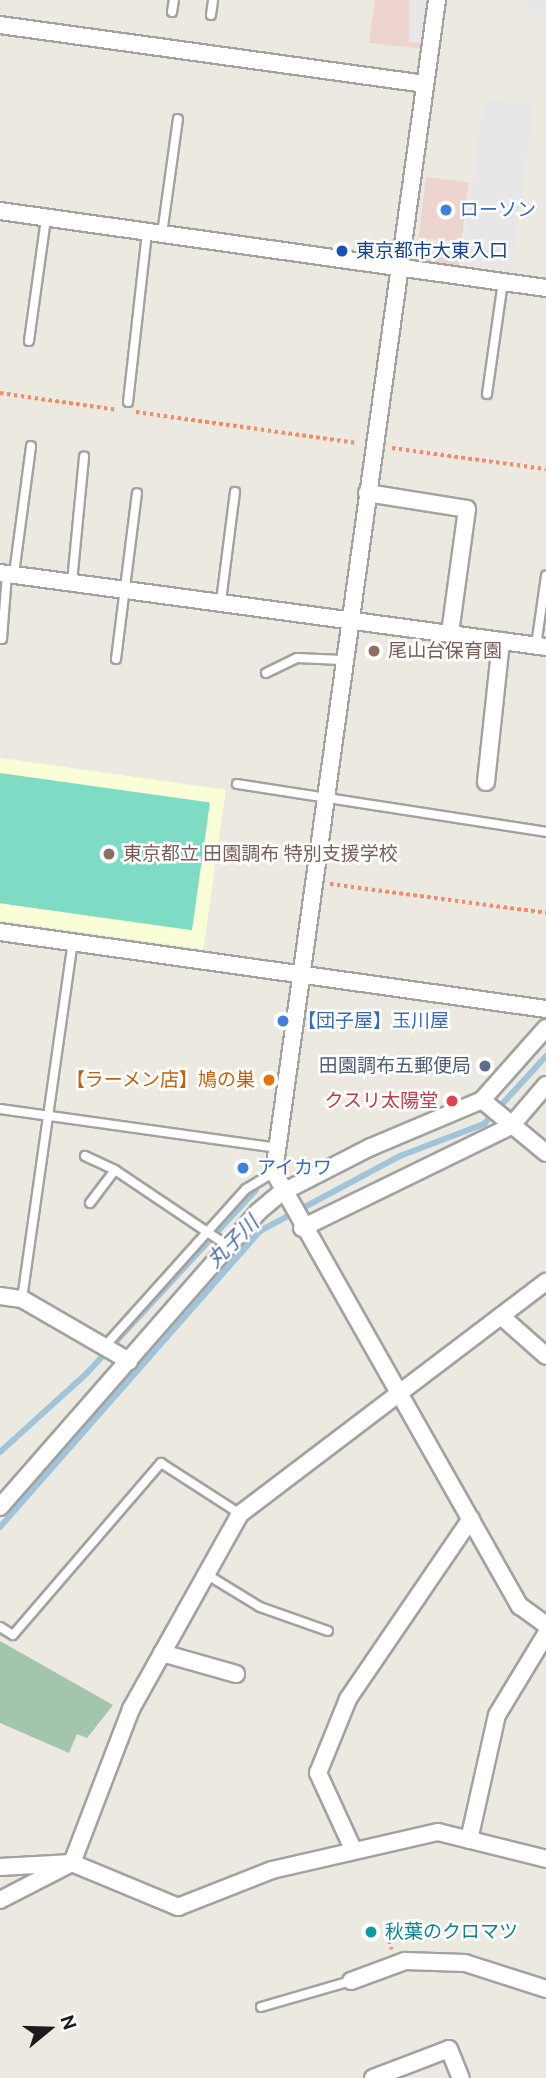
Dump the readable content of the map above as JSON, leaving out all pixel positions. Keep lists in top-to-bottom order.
{
  "water": ["丸子川"],
  "places": [
    "ローソン",
    "東京都市大東入口",
    "尾山台保育園",
    "東京都立 田園調布 特別支援学校",
    "【団子屋】玉川屋",
    "田園調布五郵便局",
    "【ラーメン店】鳩の巣",
    "クスリ太陽堂",
    "アイカワ",
    "秋葉のクロマツ"
  ],
  "north": "right"
}
